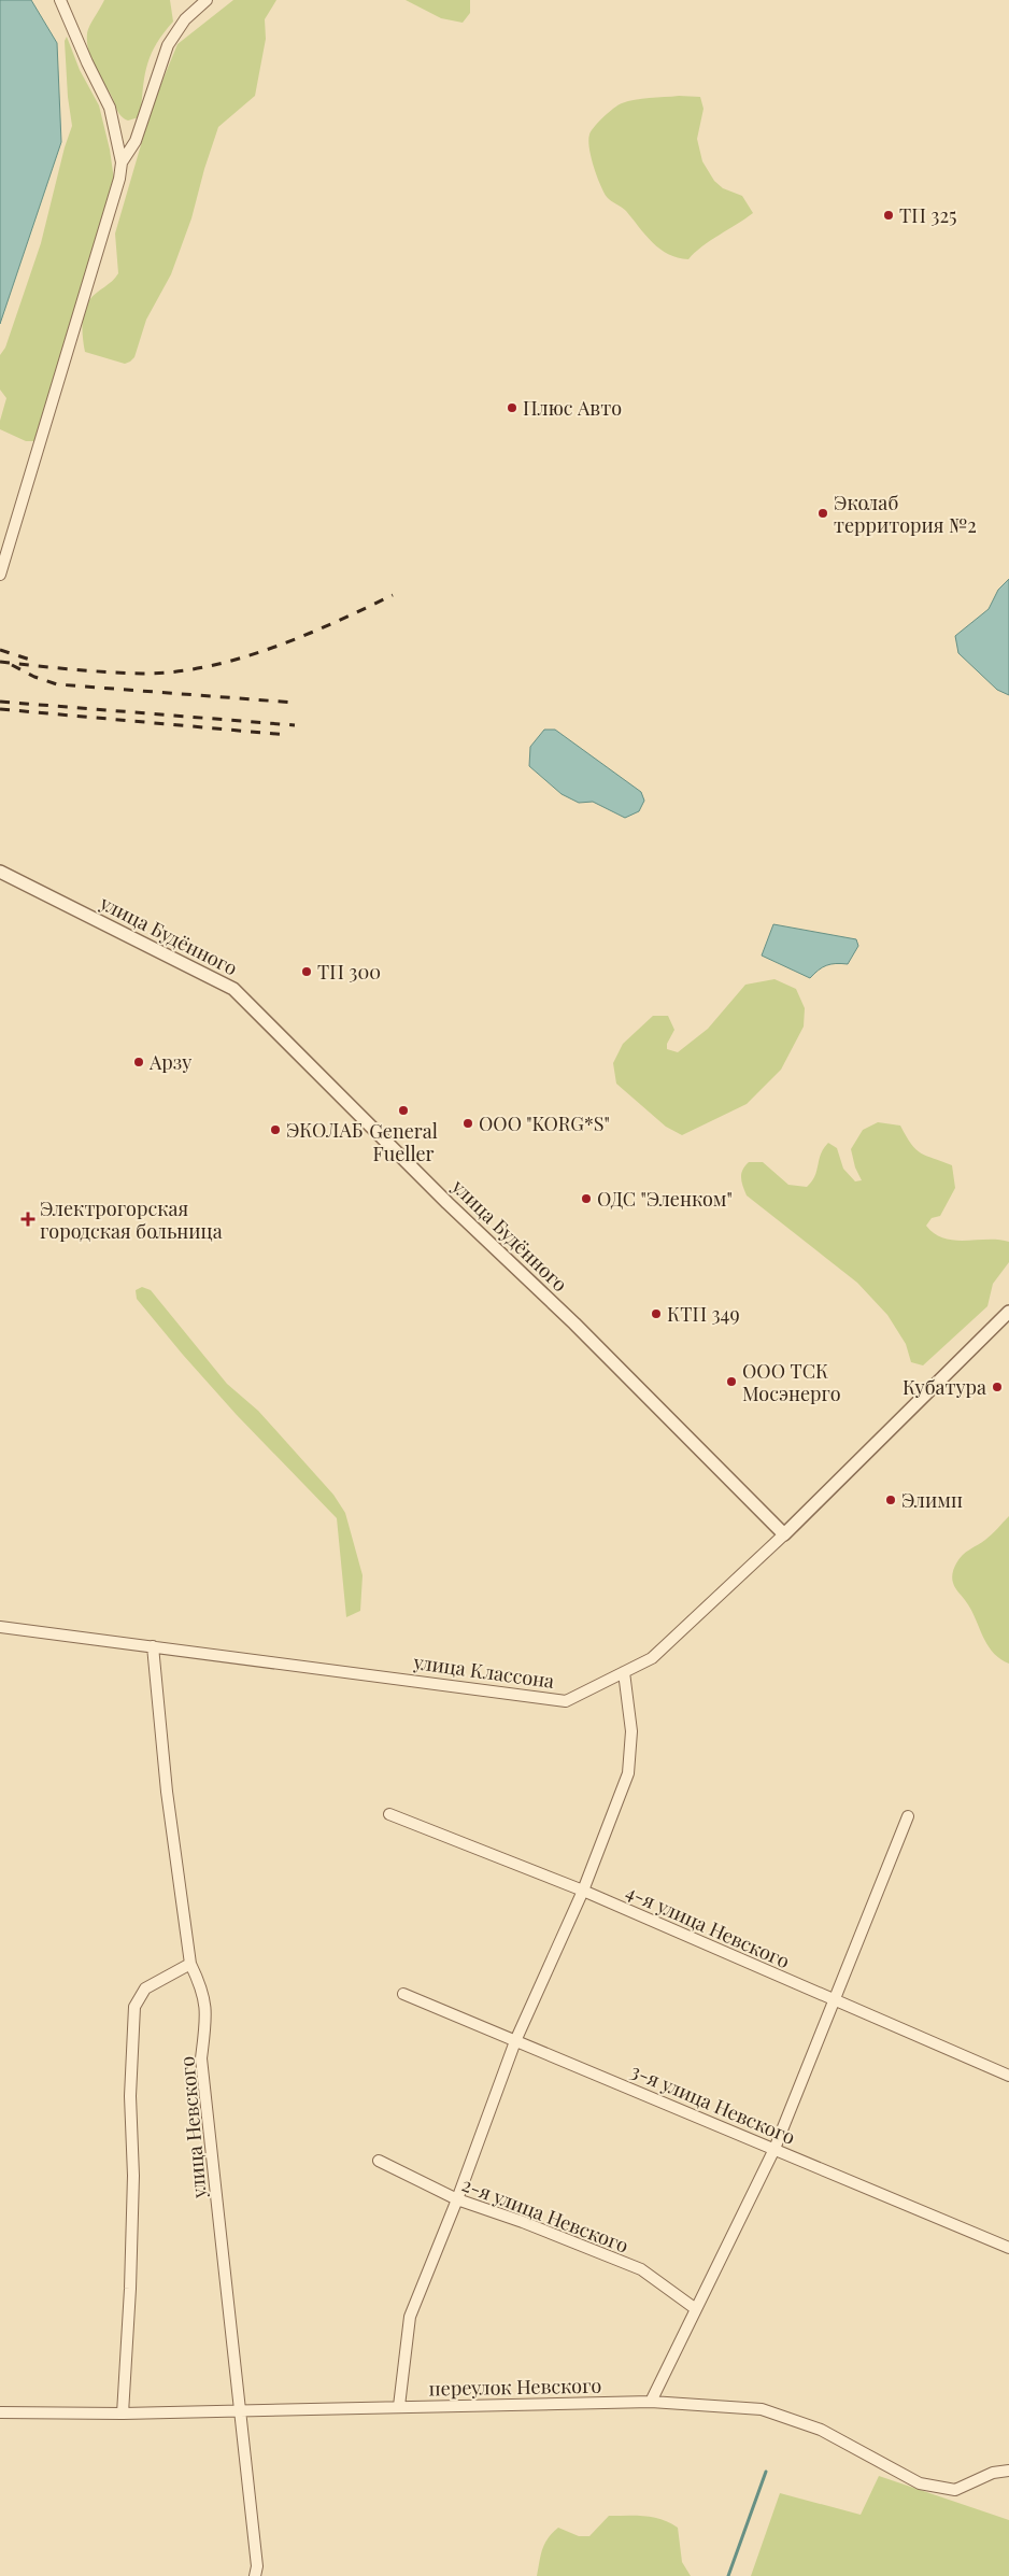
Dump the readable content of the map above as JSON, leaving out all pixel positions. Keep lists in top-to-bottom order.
{
  "streets": {
    "street": [
      "улица Будённого",
      "улица Классона",
      "4-я улица Невского",
      "3-я улица Невского",
      "улица Невского",
      "2-я улица Невского",
      "переулок Невского"
    ]
  },
  "crossings": [
    ["улица Будённого", "улица Классона"],
    ["улица Классона", "улица Невского"],
    ["улица Невского", "переулок Невского"]
  ],
  "places": {
    "other": [
      "ТП 325",
      "Плюс Авто",
      "Эколаб территория №2",
      "ТП 300",
      "Арзу",
      "General Fueller",
      "ООО \"KORG*S\"",
      "ЭКОЛАБ",
      "ОДС \"Эленком\"",
      "КТП 349",
      "ООО ТСК Мосэнерго",
      "Кубатура",
      "Элимп"
    ],
    "health": ["Электрогорская городская больница"]
  }
}
